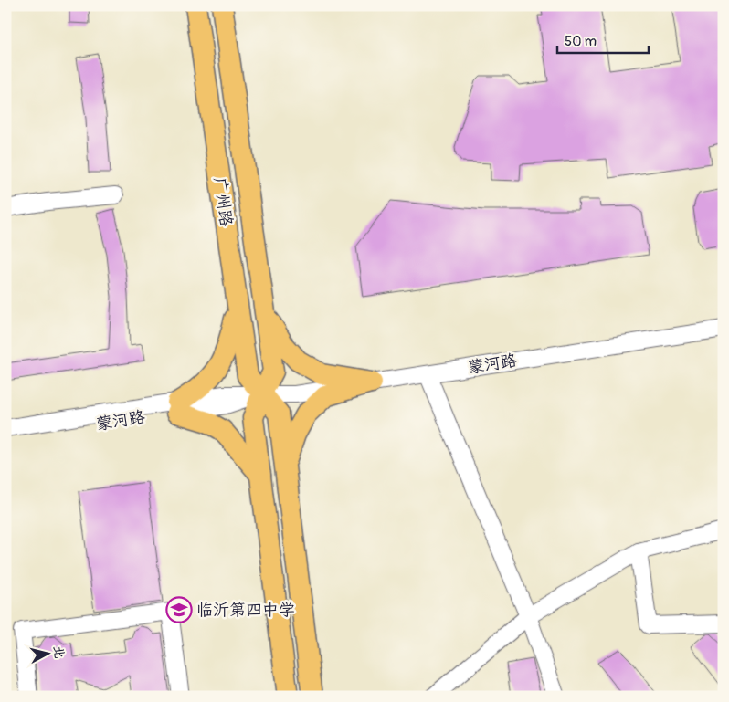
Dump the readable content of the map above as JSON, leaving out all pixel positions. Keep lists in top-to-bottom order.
{
  "streets": {
    "main road": ["广州路"],
    "street": ["蒙河路"]
  },
  "crossings": [
    ["广州路", "蒙河路"]
  ],
  "places": {
    "school or university": ["临沂第四中学"]
  },
  "scale_bar": "50 m",
  "north": "right"
}
